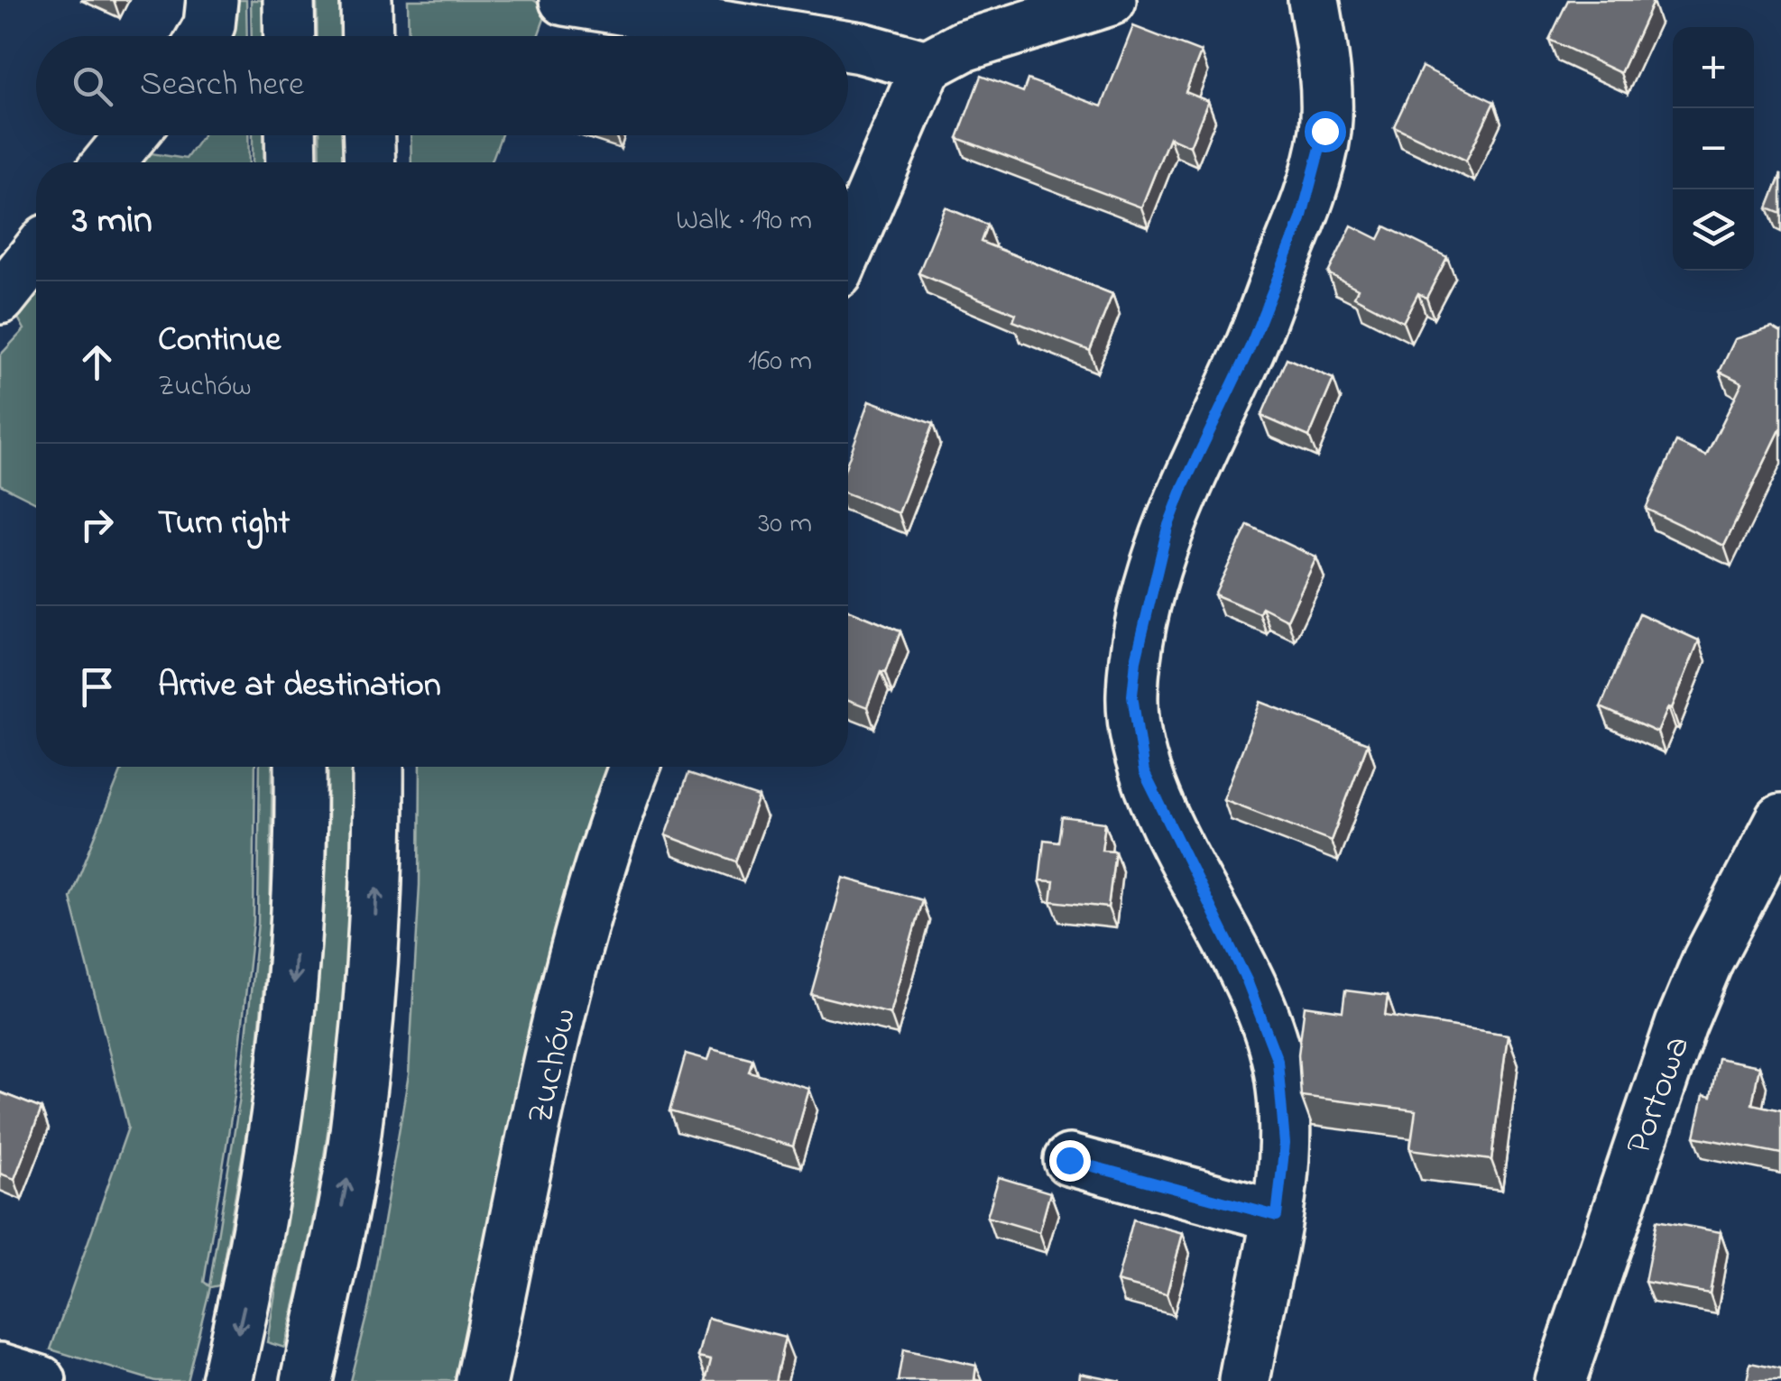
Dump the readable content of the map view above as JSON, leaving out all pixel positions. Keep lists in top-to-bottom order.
{
  "streets": {
    "street": ["Zuchów", "Portowa"]
  },
  "page": {
    "map_buttons": ["+", "−"],
    "search": "Search here",
    "heading": ["3 min", "Walk · 190 m"],
    "list": [
      ["Continue", "Zuchów", "160 m"],
      ["Turn right", "30 m"],
      "Arrive at destination"
    ]
  }
}
